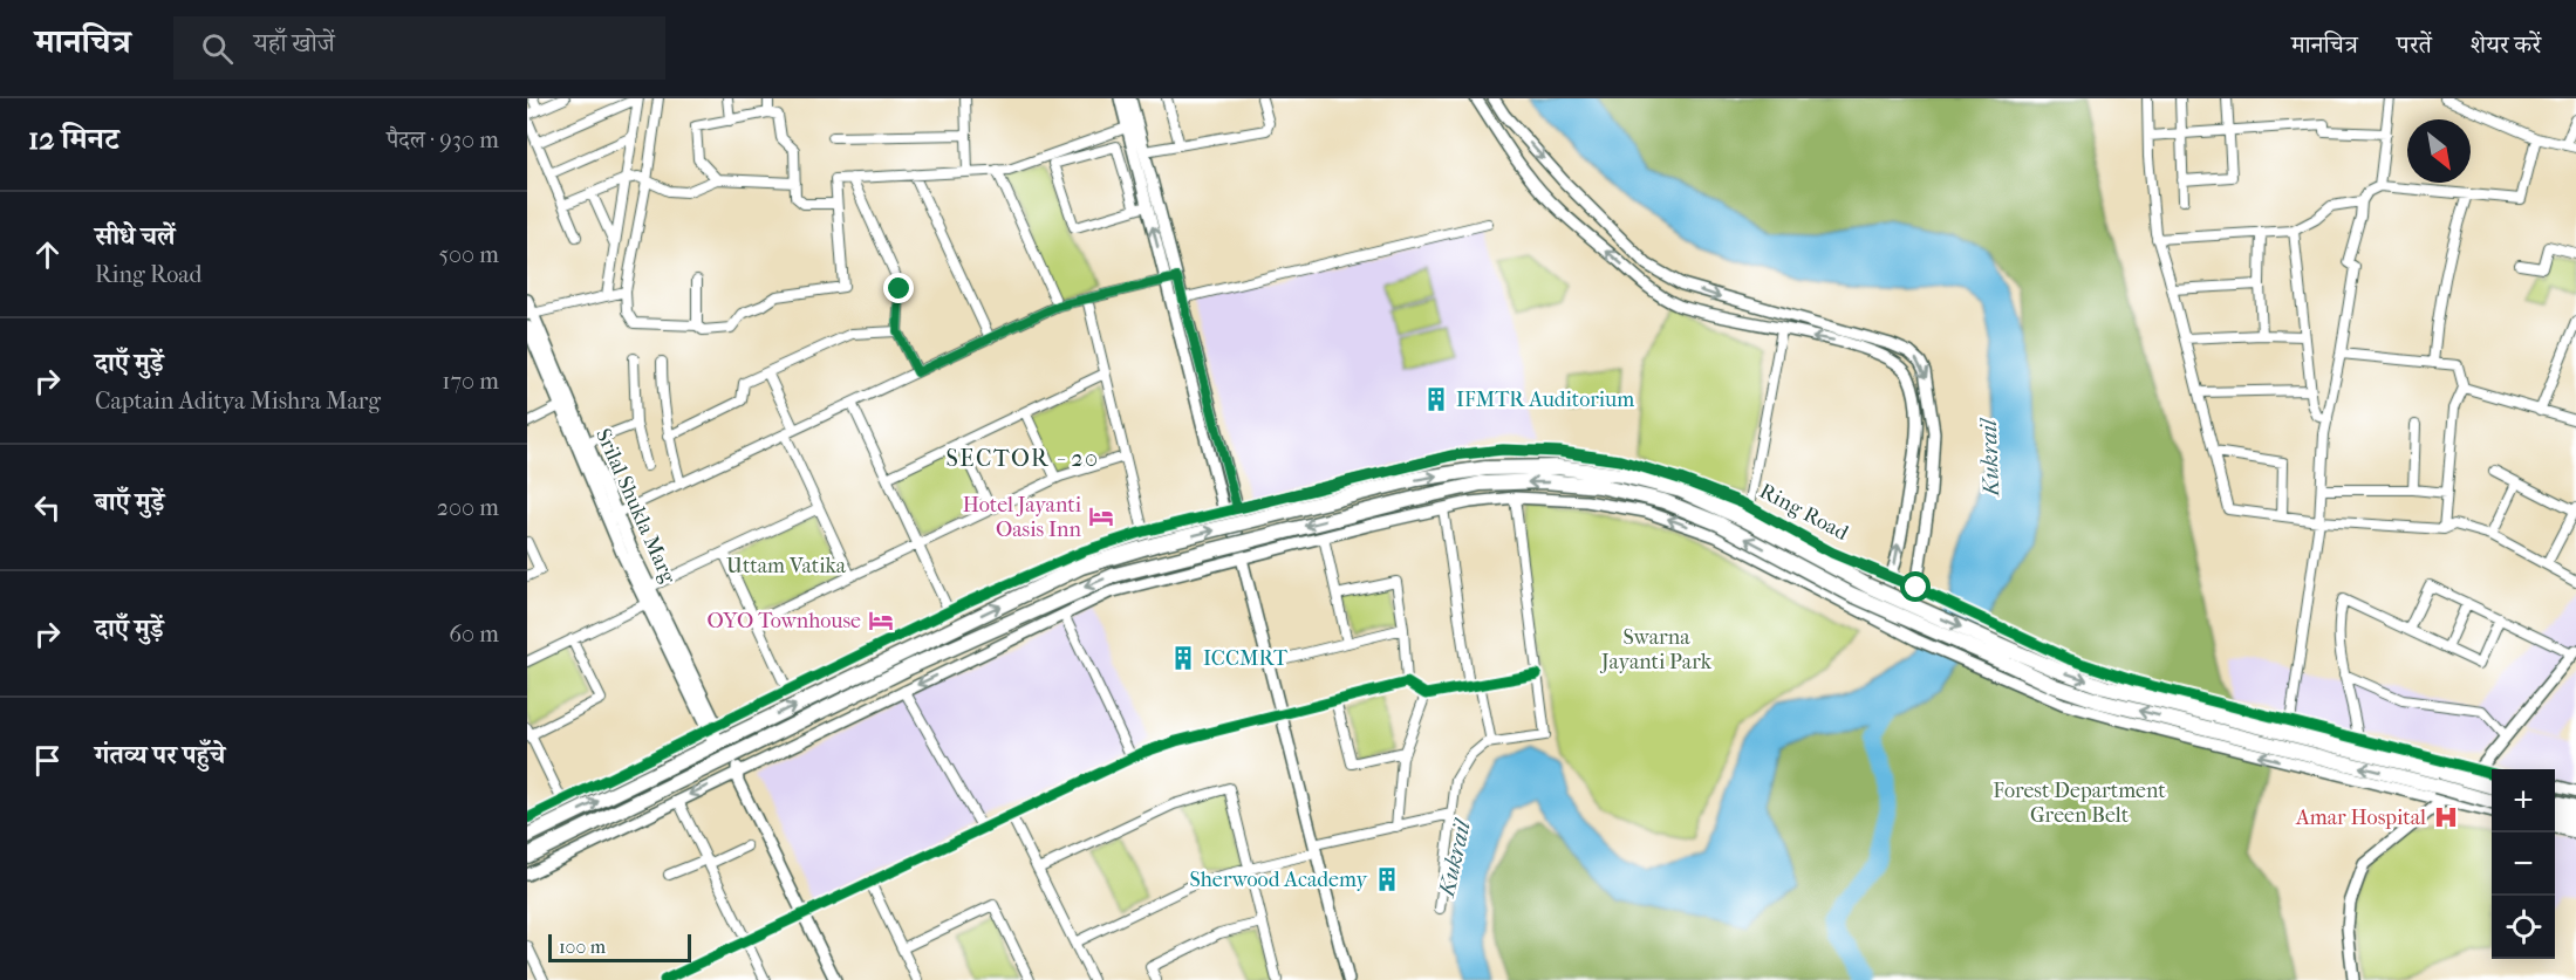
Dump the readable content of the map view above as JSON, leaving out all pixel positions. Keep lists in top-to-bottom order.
{
  "streets": {
    "highway": ["Ring Road"],
    "street": ["Srilal Shukla Marg"]
  },
  "crossings": [
    ["Srilal Shukla Marg", "Ring Road"]
  ],
  "districts": ["SECTOR - 20"],
  "water": ["Kukrail"],
  "parks": ["Uttam Vatika", "Swarna Jayanti Park", "Forest Department Green Belt"],
  "places": {
    "building": ["IFMTR Auditorium", "ICCMRT", "Sherwood Academy"],
    "hotel": ["Hotel Jayanti Oasis Inn", "OYO Townhouse"],
    "hospital": ["Amar Hospital"]
  },
  "scale_bar": "100 m",
  "north": "bottom right",
  "page": {
    "header": "मानचित्र",
    "search": "यहाँ खोजें",
    "nav": ["मानचित्र", "परतें", "शेयर करें"],
    "heading": ["12 मिनट", "पैदल · 930 m"],
    "list": [
      ["सीधे चलें", "Ring Road", "500 m"],
      ["दाएँ मुड़ें", "Captain Aditya Mishra Marg", "170 m"],
      ["बाएँ मुड़ें", "200 m"],
      ["दाएँ मुड़ें", "60 m"],
      "गंतव्य पर पहुँचे"
    ],
    "map_buttons": ["+", "−"],
    "scale": "100 m"
  }
}
